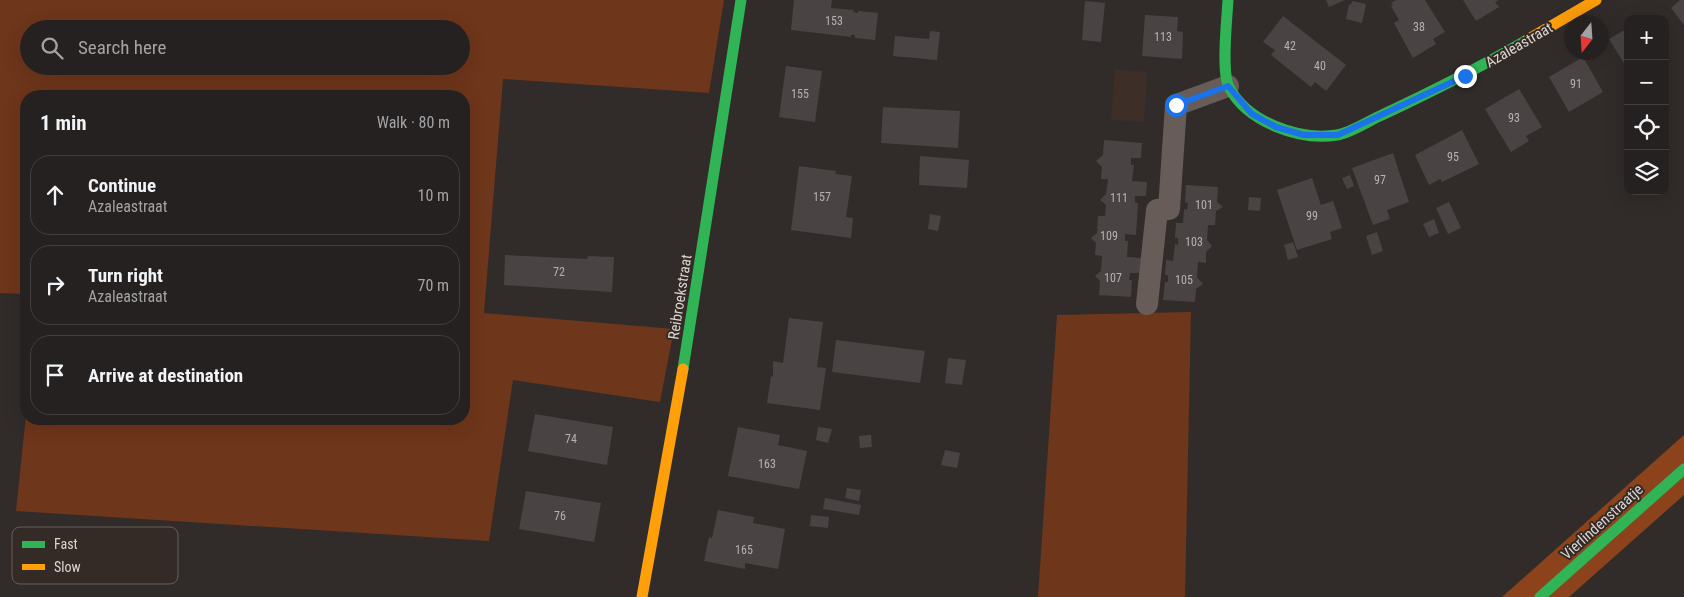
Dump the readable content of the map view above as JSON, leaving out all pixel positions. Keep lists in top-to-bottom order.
{
  "streets": {
    "street": ["Azaleastraat", "Reibroekstraat", "Vierlindenstraatje"]
  },
  "house_numbers": [
    "153",
    "38",
    "113",
    "42",
    "40",
    "91",
    "155",
    "93",
    "95",
    "97",
    "157",
    "111",
    "101",
    "99",
    "109",
    "103",
    "72",
    "107",
    "105",
    "74",
    "163",
    "76",
    "165"
  ],
  "legend": ["Fast", "Slow"],
  "north": "bottom",
  "page": {
    "map_buttons": ["+", "−"],
    "search": "Search here",
    "heading": ["1 min", "Walk · 80 m"],
    "list": [
      ["Continue", "Azaleastraat", "10 m"],
      ["Turn right", "Azaleastraat", "70 m"],
      "Arrive at destination"
    ]
  }
}
